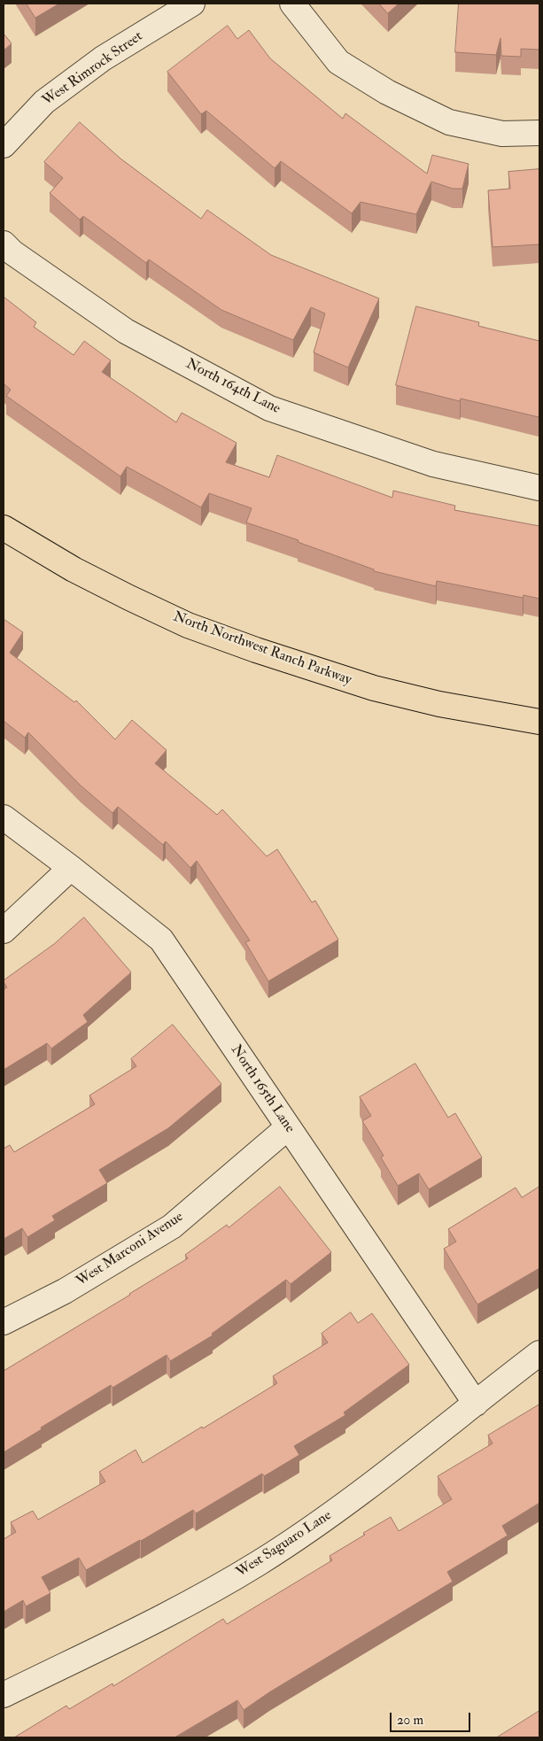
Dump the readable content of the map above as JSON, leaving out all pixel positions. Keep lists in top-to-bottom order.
{
  "streets": {
    "main road": ["North Northwest Ranch Parkway"],
    "street": [
      "West Rimrock Street",
      "North 164th Lane",
      "North 165th Lane",
      "West Marconi Avenue",
      "West Saguaro Lane"
    ]
  },
  "crossings": [
    ["North 165th Lane", "West Marconi Avenue"],
    ["North 165th Lane", "West Saguaro Lane"]
  ],
  "scale_bar": "20 m"
}
